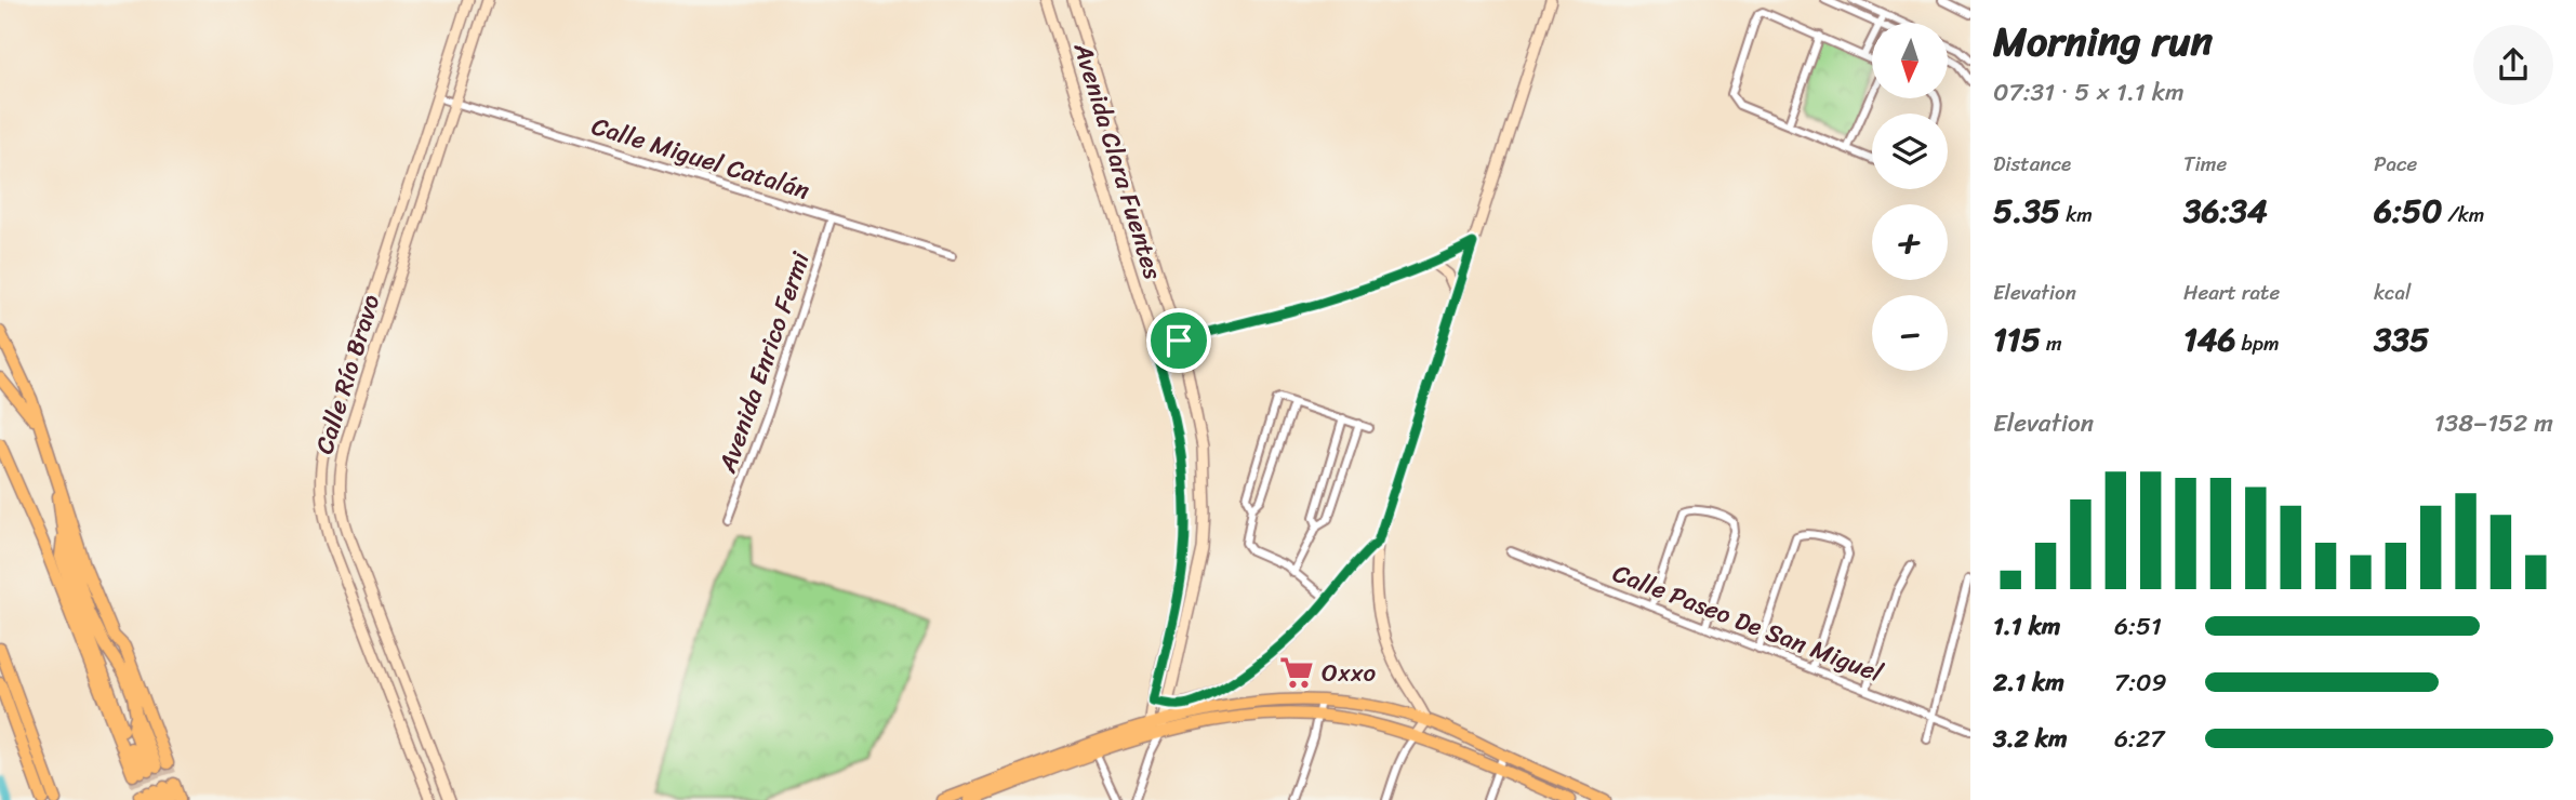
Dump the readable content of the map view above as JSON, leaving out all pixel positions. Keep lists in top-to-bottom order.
{
  "streets": {
    "street": [
      "Calle Miguel Catalán",
      "Avenida Clara Fuentes",
      "Avenida Enrico Fermi",
      "Calle Río Bravo",
      "Calle Paseo De San Miguel"
    ]
  },
  "crossings": [
    ["Calle Miguel Catalán", "Avenida Enrico Fermi"],
    ["Calle Miguel Catalán", "Calle Río Bravo"]
  ],
  "places": {
    "supermarket": ["Oxxo"]
  },
  "north": "bottom",
  "page": {
    "heading": ["Morning run", "07:31 · 5 × 1.1 km"],
    "map_buttons": ["+", "−"],
    "stats": [
      ["Distance", "5.35 km"],
      ["Time", "36:34"],
      ["Pace", "6:50 /km"],
      ["Elevation", "115 m"],
      ["Heart rate", "146 bpm"],
      ["kcal", "335"]
    ],
    "chart": ["Elevation", "138–152 m"],
    "list": [
      {
        "name": "1.1 km",
        "note": "6:51"
      },
      {
        "name": "2.1 km",
        "note": "7:09"
      },
      {
        "name": "3.2 km",
        "note": "6:27"
      }
    ]
  }
}
